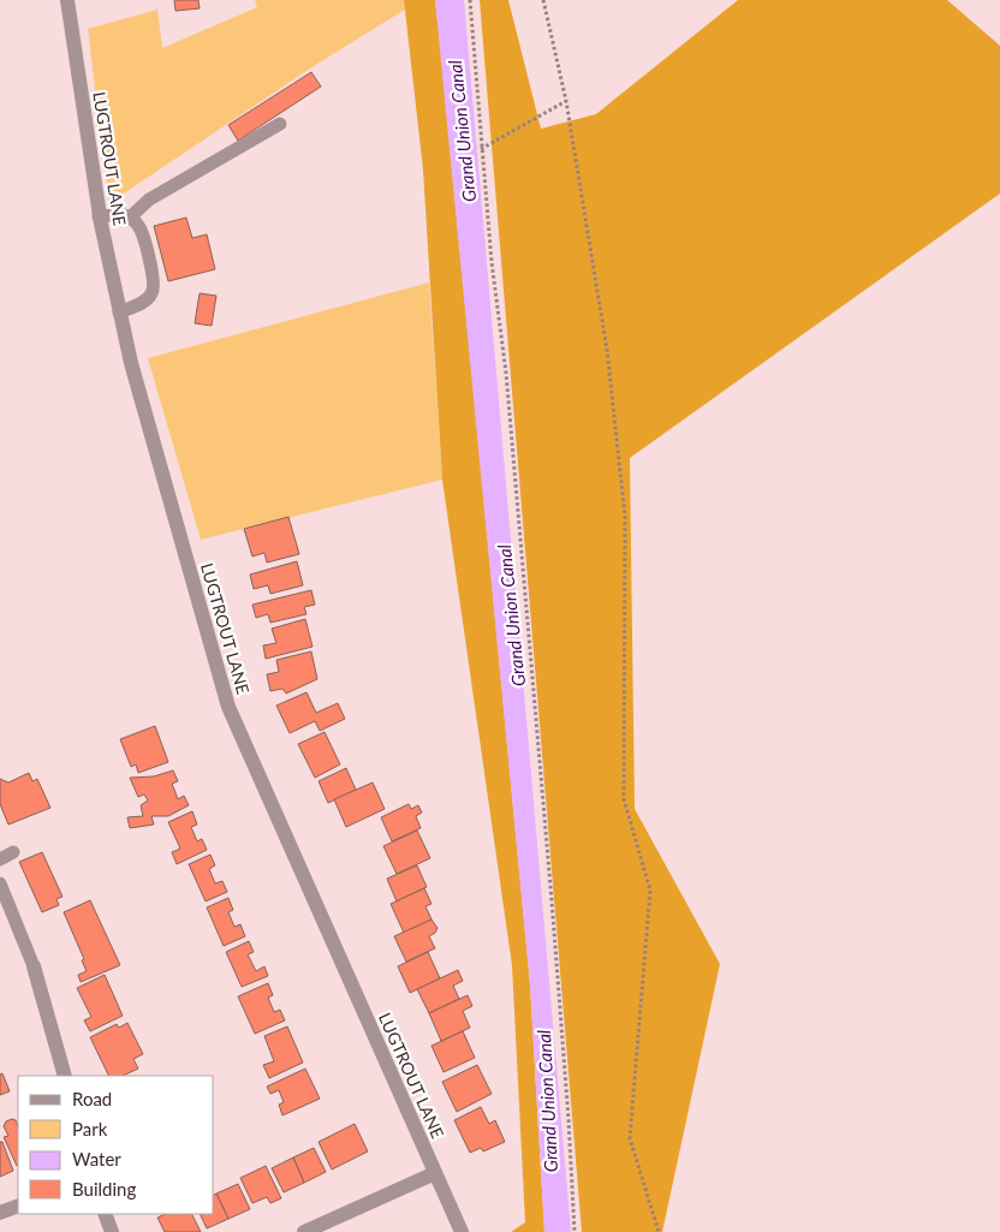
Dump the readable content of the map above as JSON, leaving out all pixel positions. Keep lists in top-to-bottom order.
{
  "streets": {
    "street": ["LUGTROUT LANE"]
  },
  "water": ["Grand Union Canal"],
  "legend": [
    "Road",
    "Park",
    "Water",
    "Building"
  ]
}
